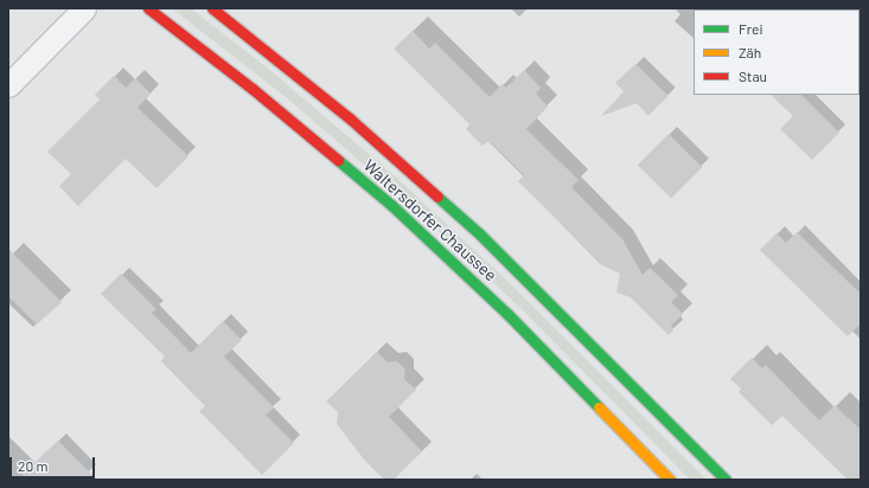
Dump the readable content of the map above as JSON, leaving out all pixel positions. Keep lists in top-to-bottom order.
{
  "streets": {
    "main road": ["Waltersdorfer Chaussee"]
  },
  "legend": ["Frei", "Zäh", "Stau"],
  "scale_bar": "20 m"
}
